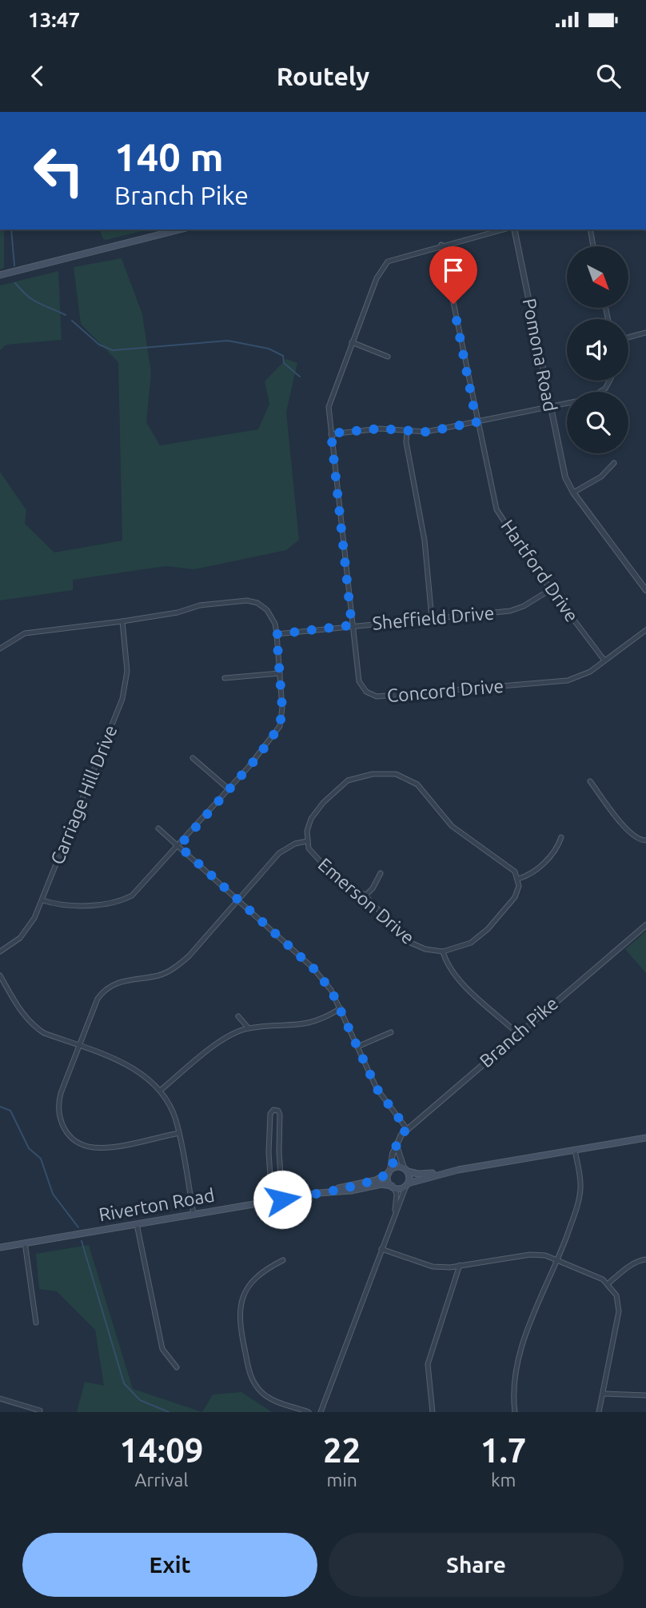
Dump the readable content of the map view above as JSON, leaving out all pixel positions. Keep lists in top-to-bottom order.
{
  "streets": {
    "main road": ["Riverton Road"],
    "street": [
      "Pomona Road",
      "Hartford Drive",
      "Sheffield Drive",
      "Concord Drive",
      "Carriage Hill Drive",
      "Emerson Drive",
      "Branch Pike"
    ]
  },
  "crossings": [
    ["Hartford Drive", "Sheffield Drive"],
    ["Hartford Drive", "Concord Drive"],
    ["Sheffield Drive", "Concord Drive"],
    ["Branch Pike", "Riverton Road"]
  ],
  "north": "bottom right",
  "page": {
    "status": "13:47",
    "header": "Routely",
    "turn": ["140 m", "Branch Pike"],
    "eta": [
      "14:09",
      "Arrival",
      "22",
      "min",
      "1.7",
      "km"
    ],
    "buttons": ["Exit", "Share"]
  }
}
